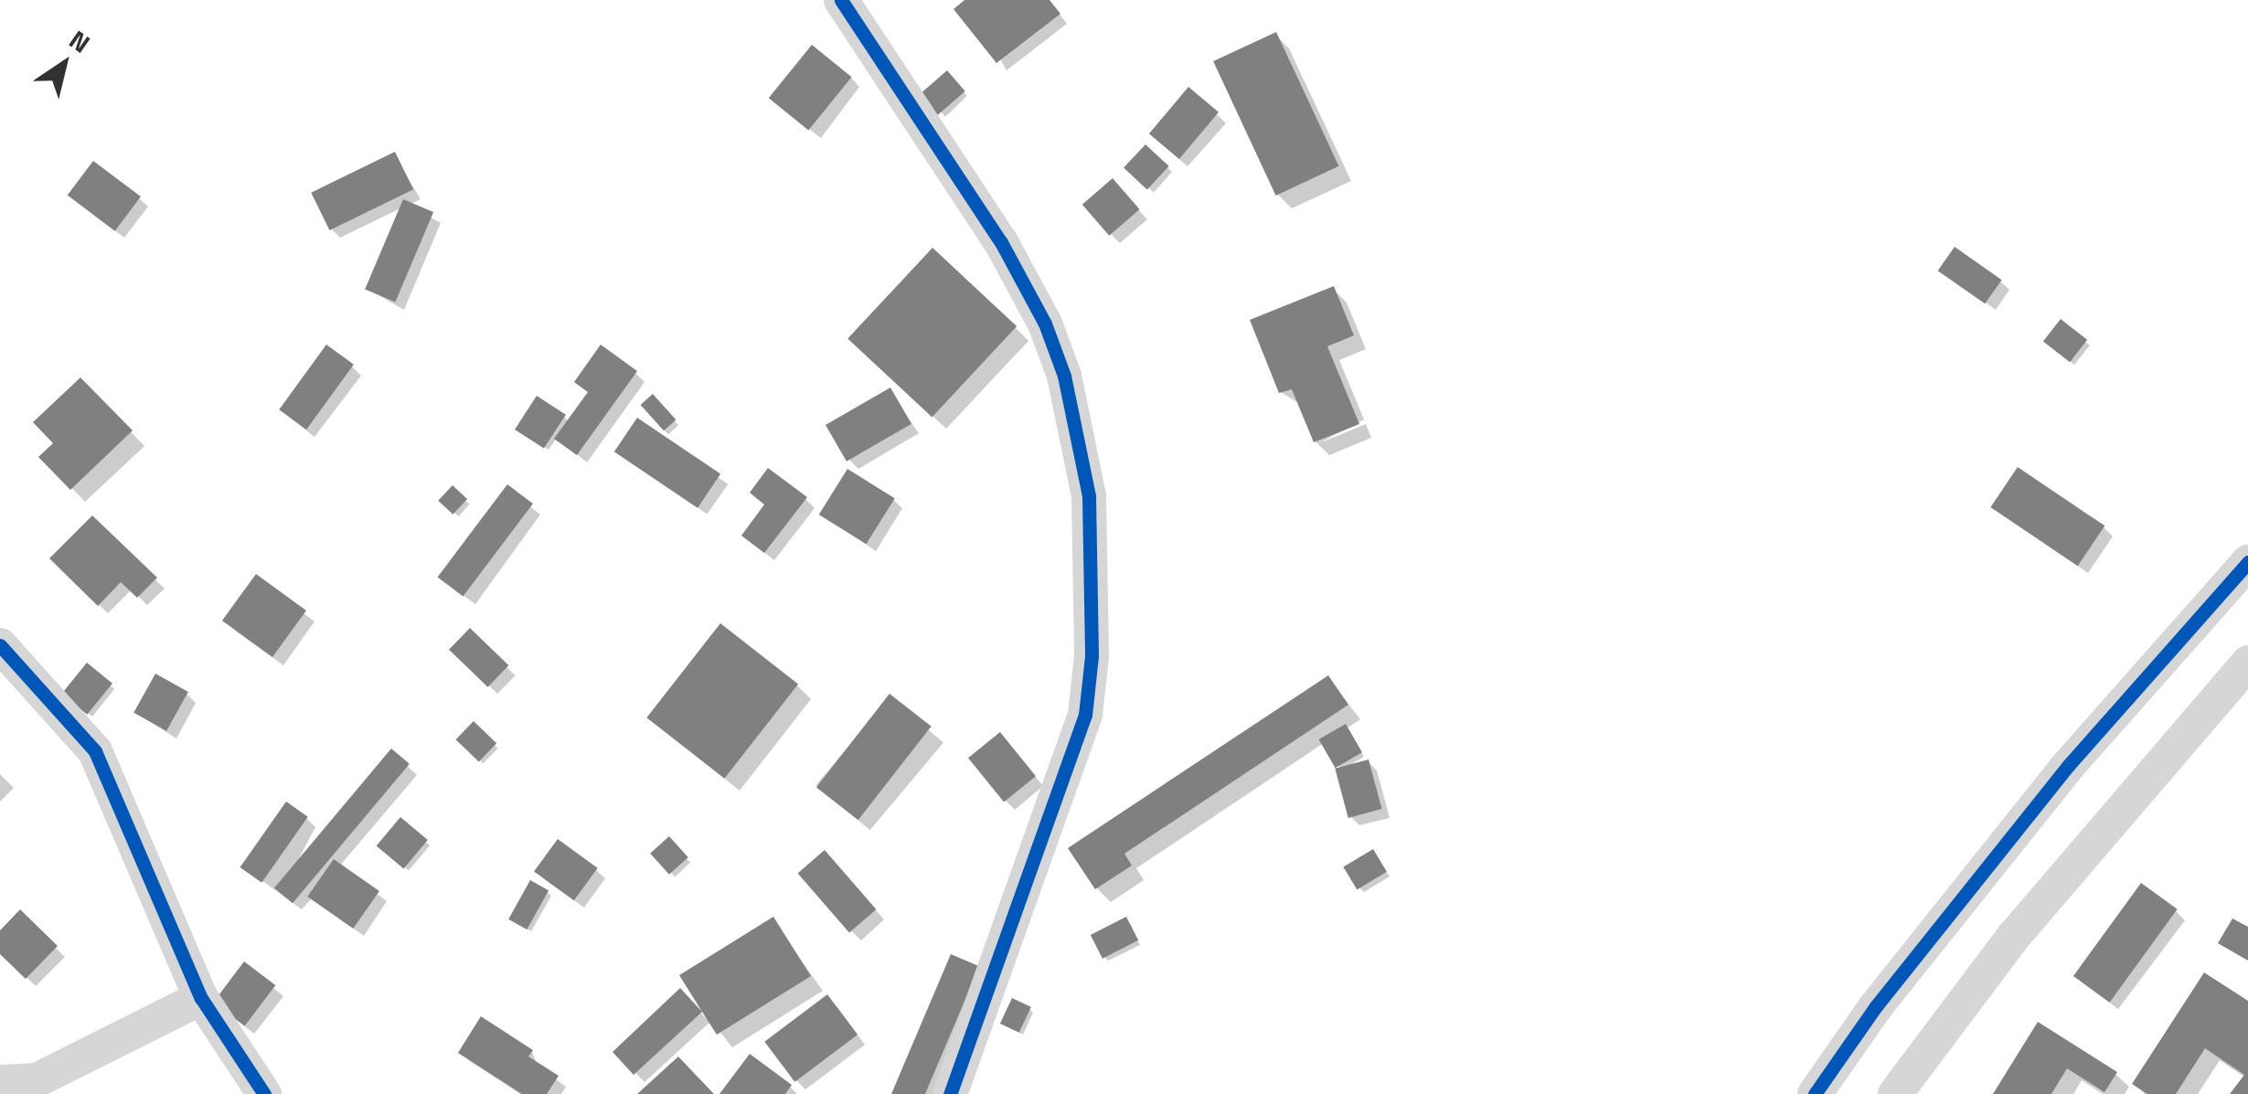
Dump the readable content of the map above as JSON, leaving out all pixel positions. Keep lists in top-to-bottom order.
{
  "north": "top right"
}
